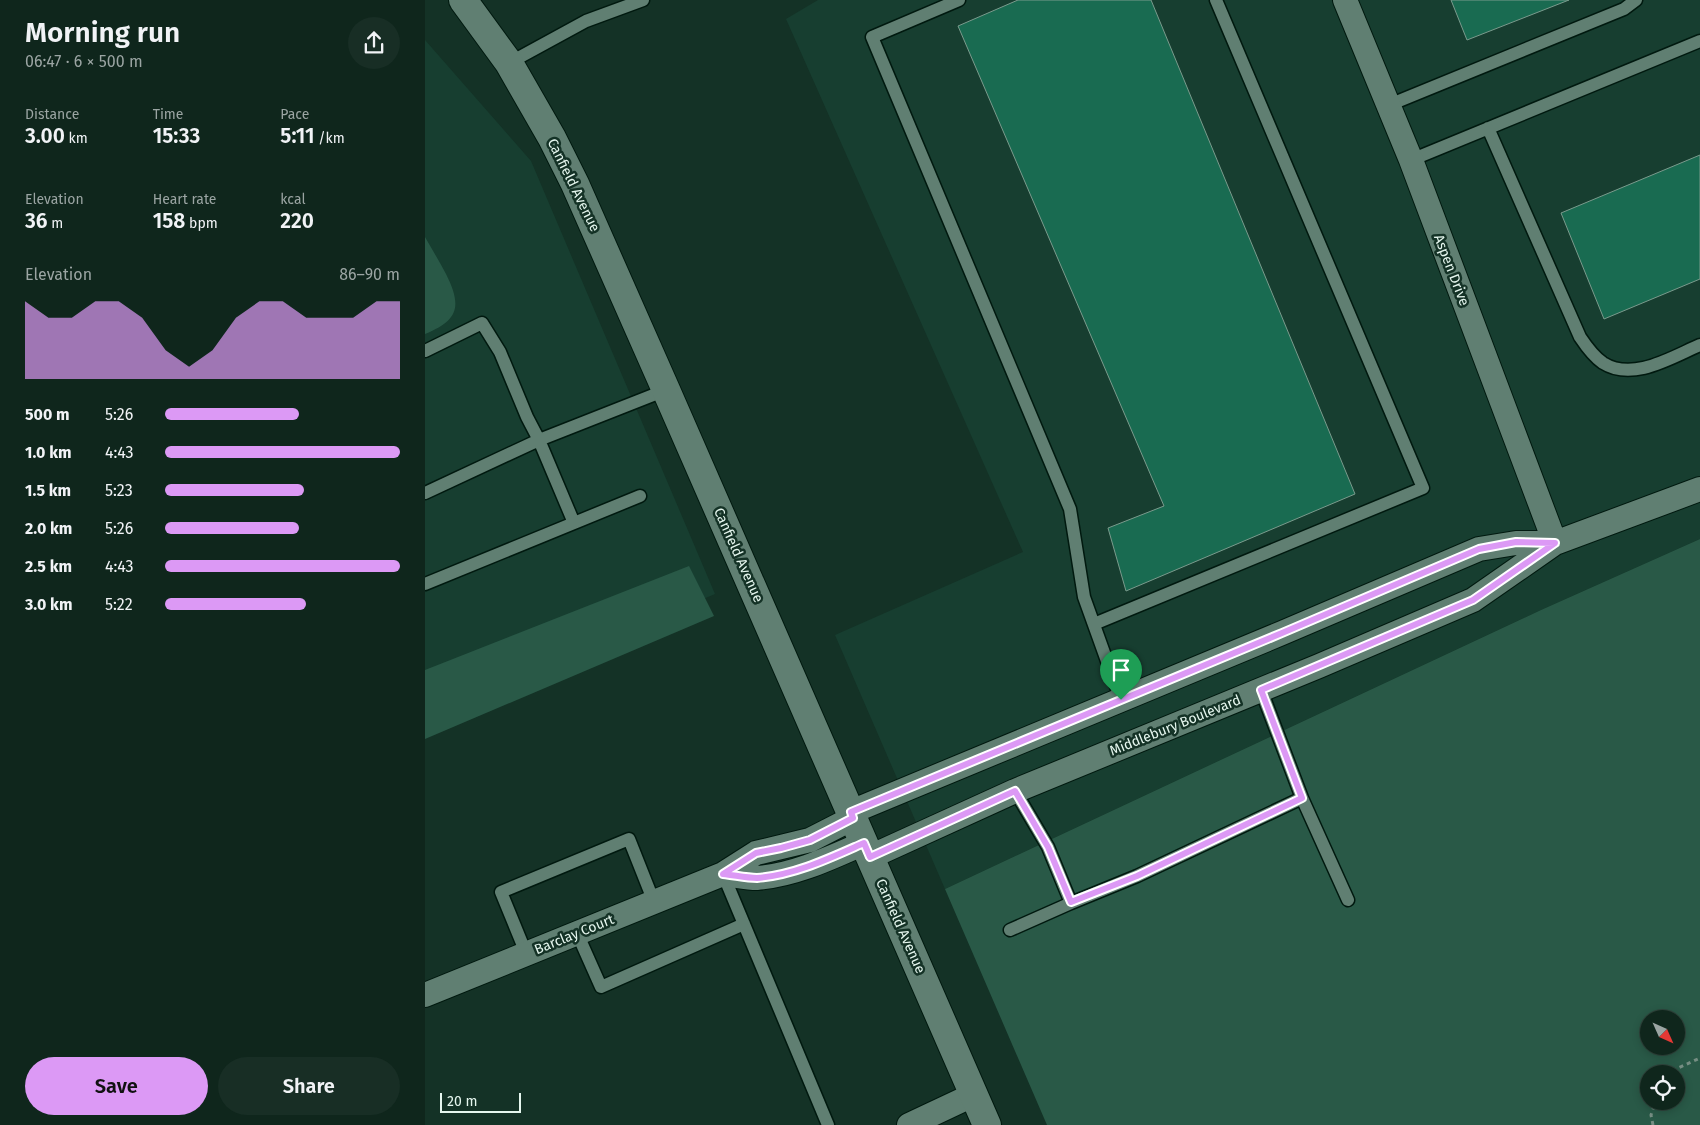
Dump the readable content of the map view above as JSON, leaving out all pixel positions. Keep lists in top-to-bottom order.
{
  "streets": {
    "street": [
      "Canfield Avenue",
      "Aspen Drive",
      "Middlebury Boulevard",
      "Barclay Court"
    ]
  },
  "crossings": [
    ["Canfield Avenue", "Middlebury Boulevard"],
    ["Aspen Drive", "Middlebury Boulevard"],
    ["Middlebury Boulevard", "Barclay Court"]
  ],
  "scale_bar": "20 m",
  "north": "bottom right",
  "page": {
    "heading": ["Morning run", "06:47 · 6 × 500 m"],
    "stats": [
      ["Distance", "3.00 km"],
      ["Time", "15:33"],
      ["Pace", "5:11 /km"],
      ["Elevation", "36 m"],
      ["Heart rate", "158 bpm"],
      ["kcal", "220"]
    ],
    "chart": ["Elevation", "86–90 m"],
    "list": [
      {
        "name": "500 m",
        "note": "5:26"
      },
      {
        "name": "1.0 km",
        "note": "4:43"
      },
      {
        "name": "1.5 km",
        "note": "5:23"
      },
      {
        "name": "2.0 km",
        "note": "5:26"
      },
      {
        "name": "2.5 km",
        "note": "4:43"
      },
      {
        "name": "3.0 km",
        "note": "5:22"
      }
    ],
    "buttons": ["Save", "Share"],
    "scale": "20 m"
  }
}
